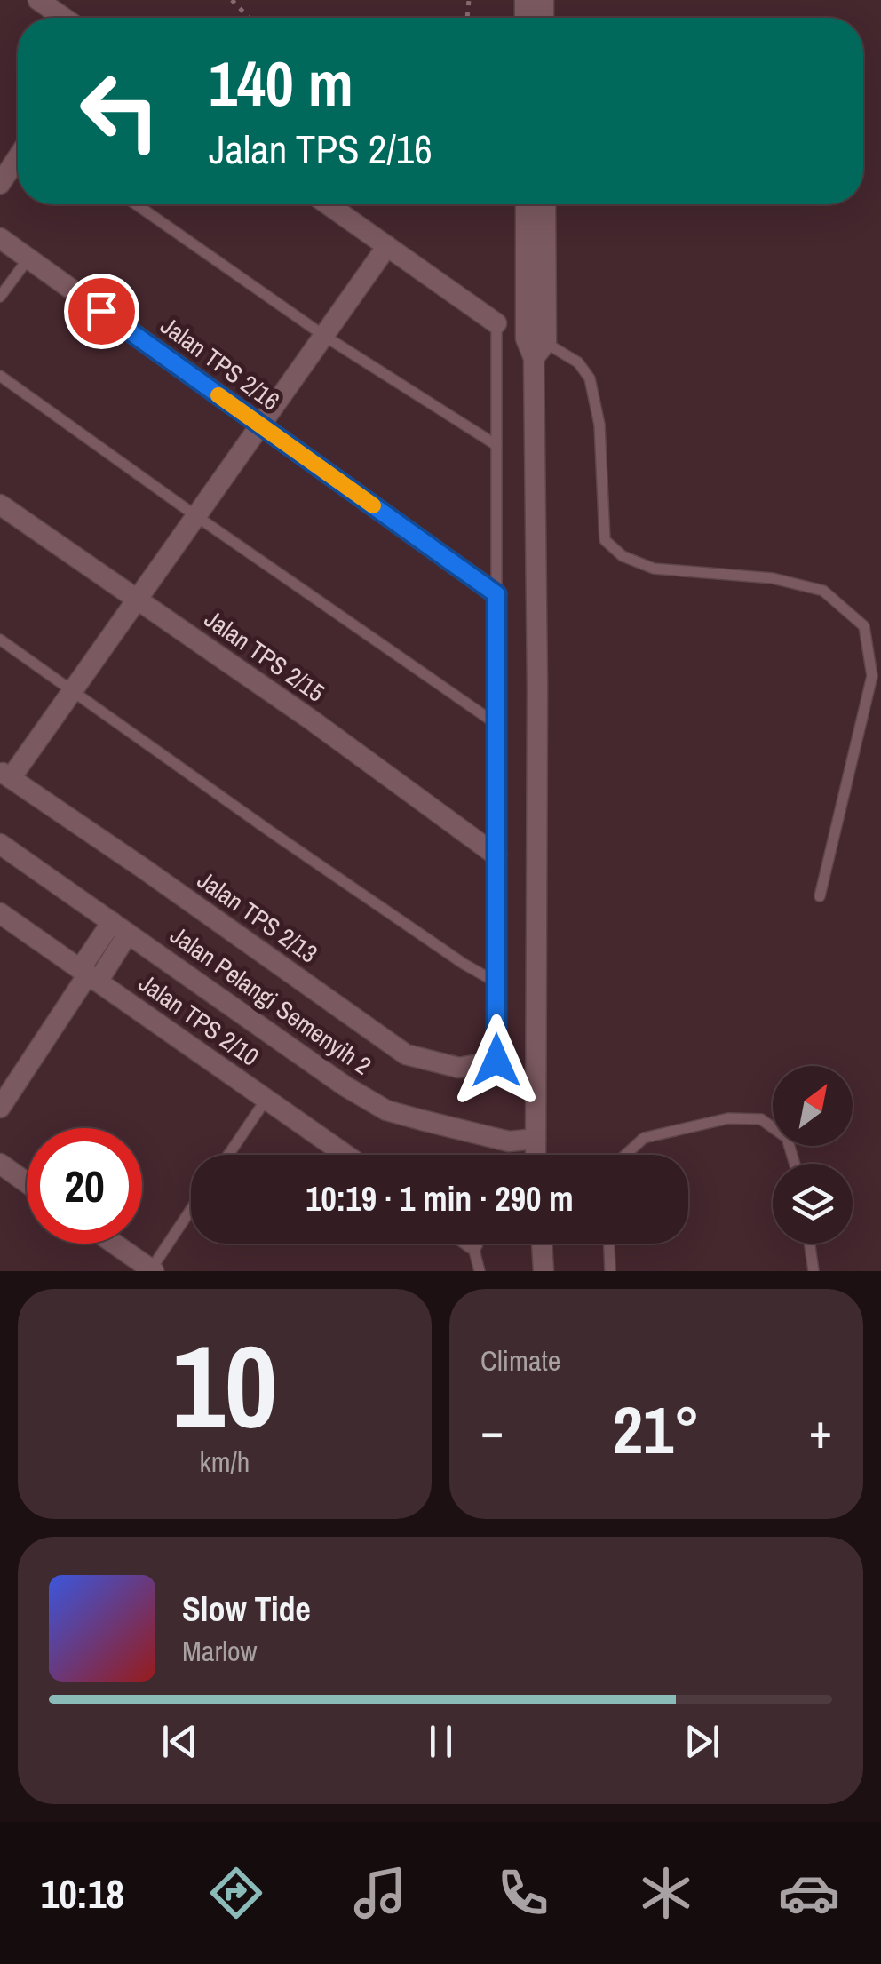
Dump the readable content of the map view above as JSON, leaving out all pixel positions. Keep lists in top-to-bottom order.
{
  "streets": {
    "street": [
      "Jalan TPS 2/16",
      "Jalan TPS 2/15",
      "Jalan TPS 2/13",
      "Jalan Pelangi Semenyih 2",
      "Jalan TPS 2/10"
    ]
  },
  "north": "top right",
  "page": {
    "turn": ["140 m", "Jalan TPS 2/16"],
    "limit": "20",
    "trip": "10:19 · 1 min · 290 m",
    "tile": [
      ["10", "km/h"],
      "Climate"
    ],
    "heat": ["−", "21°", "+"],
    "song": ["Slow Tide", "Marlow"],
    "tabs": "10:18"
  }
}
